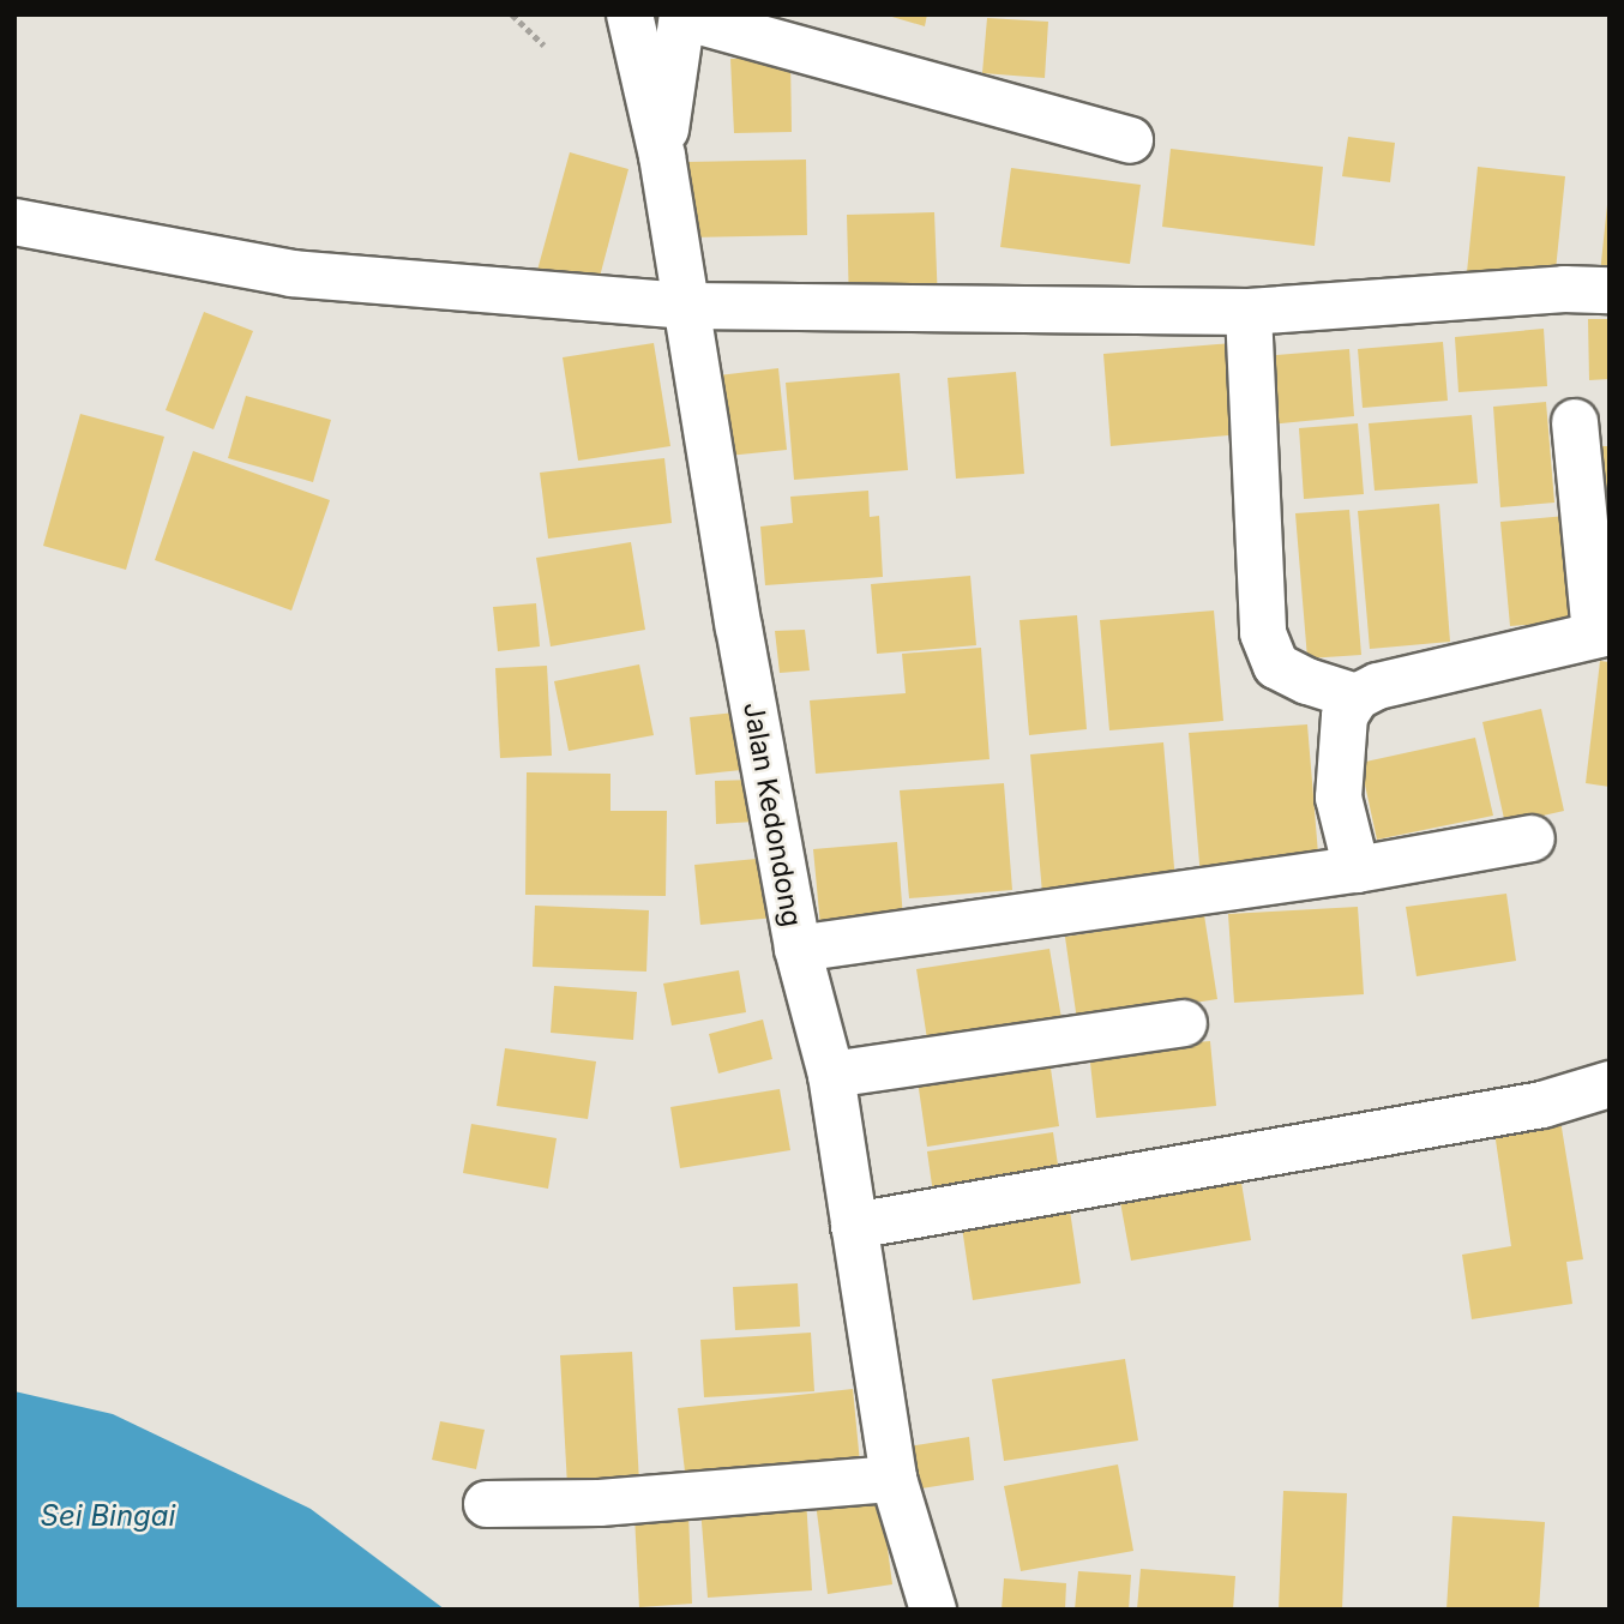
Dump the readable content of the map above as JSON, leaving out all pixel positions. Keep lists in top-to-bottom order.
{
  "streets": {
    "street": ["Jalan Kedondong"]
  },
  "water": ["Sei Bingai"]
}
